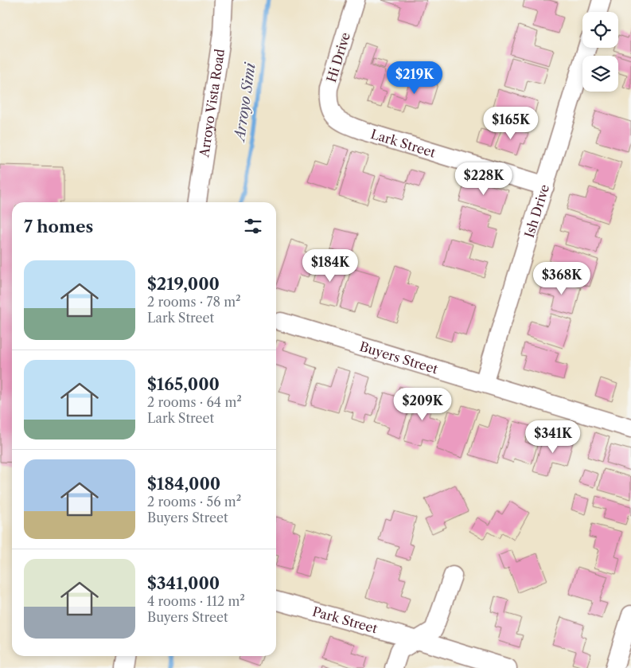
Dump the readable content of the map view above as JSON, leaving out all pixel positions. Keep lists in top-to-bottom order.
{
  "streets": {
    "street": [
      "Hi Drive",
      "Arroyo Vista Road",
      "Lark Street",
      "Ish Drive",
      "Buyers Street",
      "Park Street"
    ]
  },
  "crossings": [
    ["Hi Drive", "Lark Street"],
    ["Lark Street", "Ish Drive"],
    ["Ish Drive", "Buyers Street"]
  ],
  "water": ["Arroyo Simi"],
  "page": {
    "price": [
      "$219K",
      "$165K",
      "$228K",
      "$184K",
      "$368K",
      "$209K",
      "$341K"
    ],
    "heading": "7 homes",
    "list": [
      {
        "name": "$219,000",
        "note": "2 rooms · 78 m² · Lark Street"
      },
      {
        "name": "$165,000",
        "note": "2 rooms · 64 m² · Lark Street"
      },
      {
        "name": "$184,000",
        "note": "2 rooms · 56 m² · Buyers Street"
      },
      {
        "name": "$341,000",
        "note": "4 rooms · 112 m² · Buyers Street"
      }
    ]
  }
}
